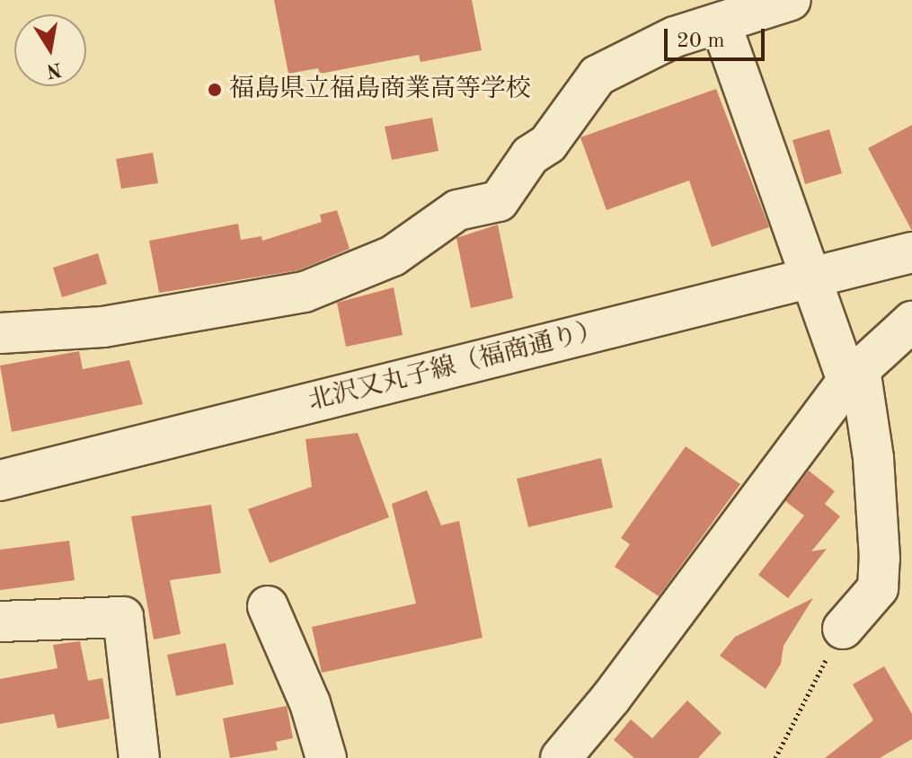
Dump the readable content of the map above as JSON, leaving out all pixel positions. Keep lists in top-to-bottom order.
{
  "streets": {
    "street": ["北沢又丸子線（福商通り）"]
  },
  "places": ["福島県立福島商業高等学校"],
  "scale_bar": "20 m",
  "north": "bottom"
}
